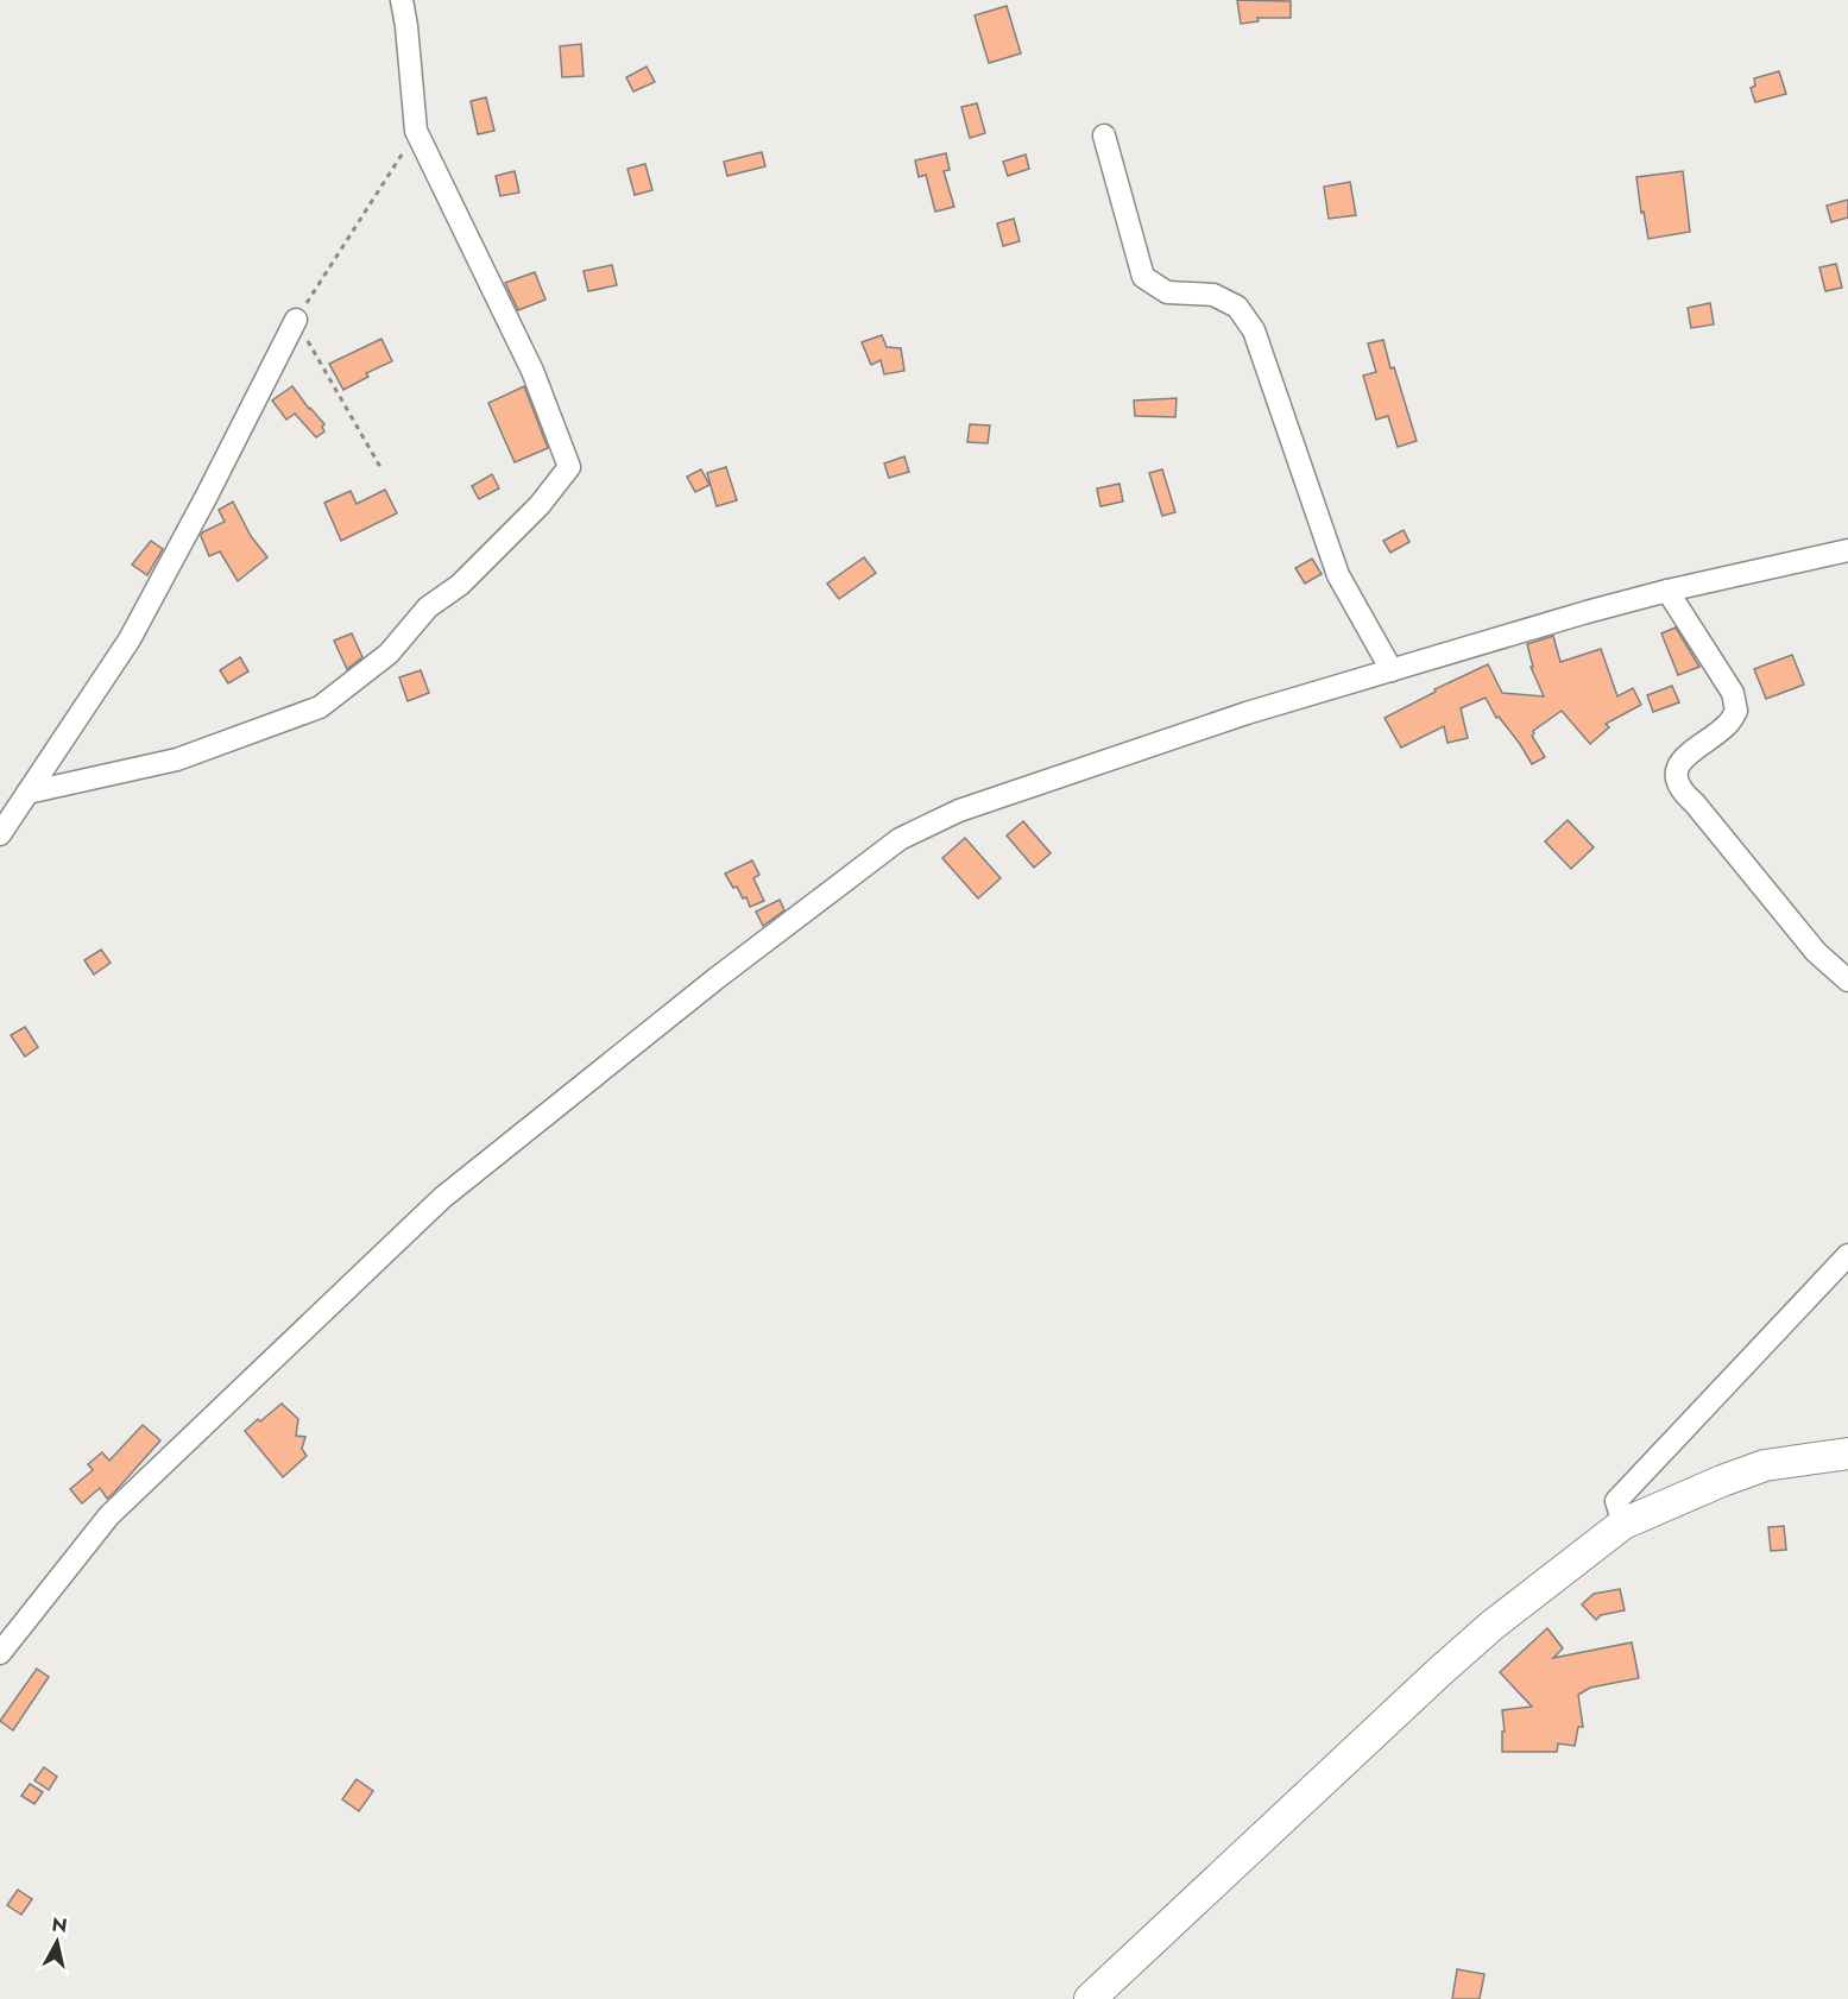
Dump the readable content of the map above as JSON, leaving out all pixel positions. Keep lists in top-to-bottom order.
{
  "north": "top"
}
